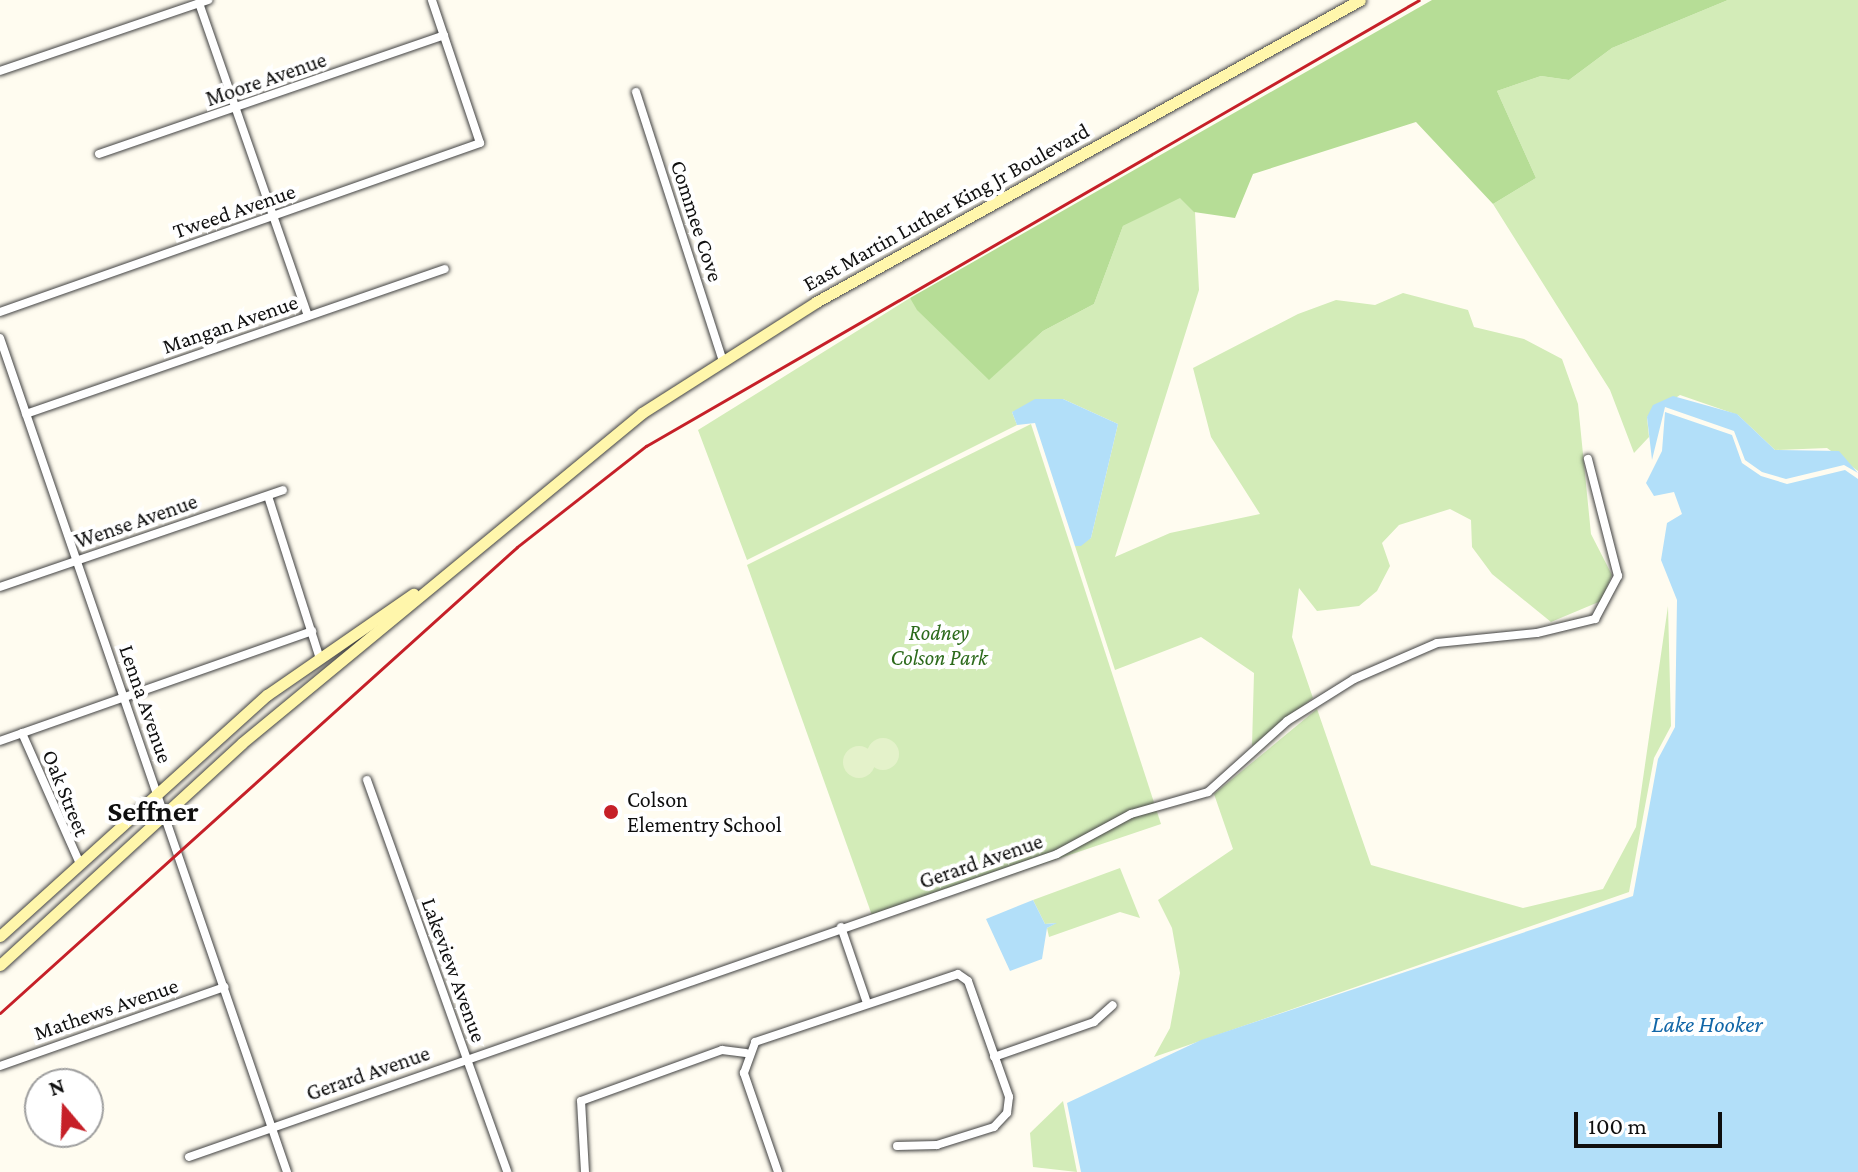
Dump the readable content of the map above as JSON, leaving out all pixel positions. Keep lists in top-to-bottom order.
{
  "streets": {
    "main road": ["East Martin Luther King Jr Boulevard"],
    "street": [
      "Moore Avenue",
      "Tweed Avenue",
      "Commee Cove",
      "Mangan Avenue",
      "Wense Avenue",
      "Lenna Avenue",
      "Oak Street",
      "Gerard Avenue",
      "Lakeview Avenue",
      "Mathews Avenue"
    ]
  },
  "crossings": [
    ["Moore Avenue", "Tweed Avenue"],
    ["East Martin Luther King Jr Boulevard", "Commee Cove"],
    ["Mangan Avenue", "Lenna Avenue"],
    ["Wense Avenue", "Lenna Avenue"],
    ["Lenna Avenue", "Gerard Avenue"],
    ["Lenna Avenue", "Mathews Avenue"],
    ["Gerard Avenue", "Lakeview Avenue"]
  ],
  "districts": ["Seffner"],
  "water": ["Lake Hooker"],
  "parks": ["Rodney Colson Park"],
  "places": ["Colson Elementry School"],
  "scale_bar": "100 m",
  "north": "top"
}
